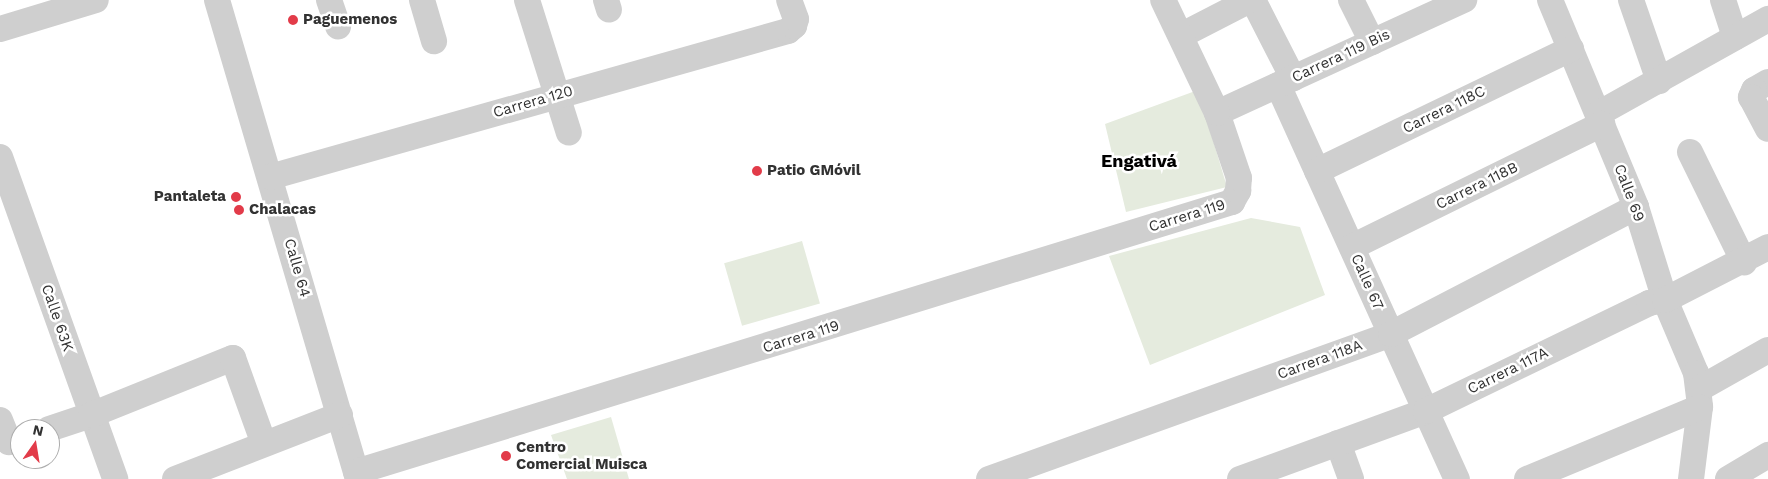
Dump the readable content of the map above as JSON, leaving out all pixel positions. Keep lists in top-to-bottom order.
{
  "streets": {
    "street": [
      "Carrera 119 Bis",
      "Carrera 120",
      "Carrera 118C",
      "Carrera 118B",
      "Calle 69",
      "Carrera 119",
      "Calle 64",
      "Calle 67",
      "Calle 63K",
      "Carrera 118A",
      "Carrera 117A"
    ]
  },
  "crossings": [
    ["Carrera 119 Bis", "Carrera 119"],
    ["Carrera 119 Bis", "Calle 67"],
    ["Carrera 120", "Calle 64"],
    ["Carrera 118C", "Calle 69"],
    ["Carrera 118C", "Calle 67"],
    ["Carrera 118B", "Calle 69"],
    ["Carrera 118B", "Calle 67"],
    ["Calle 69", "Carrera 118A"],
    ["Calle 69", "Carrera 117A"],
    ["Carrera 119", "Calle 64"],
    ["Calle 67", "Carrera 118A"],
    ["Calle 67", "Carrera 117A"]
  ],
  "districts": ["Engativá"],
  "places": [
    "Paguemenos",
    "Patio GMóvil",
    "Pantaleta",
    "Chalacas",
    "Centro Comercial Muisca"
  ],
  "north": "top"
}
